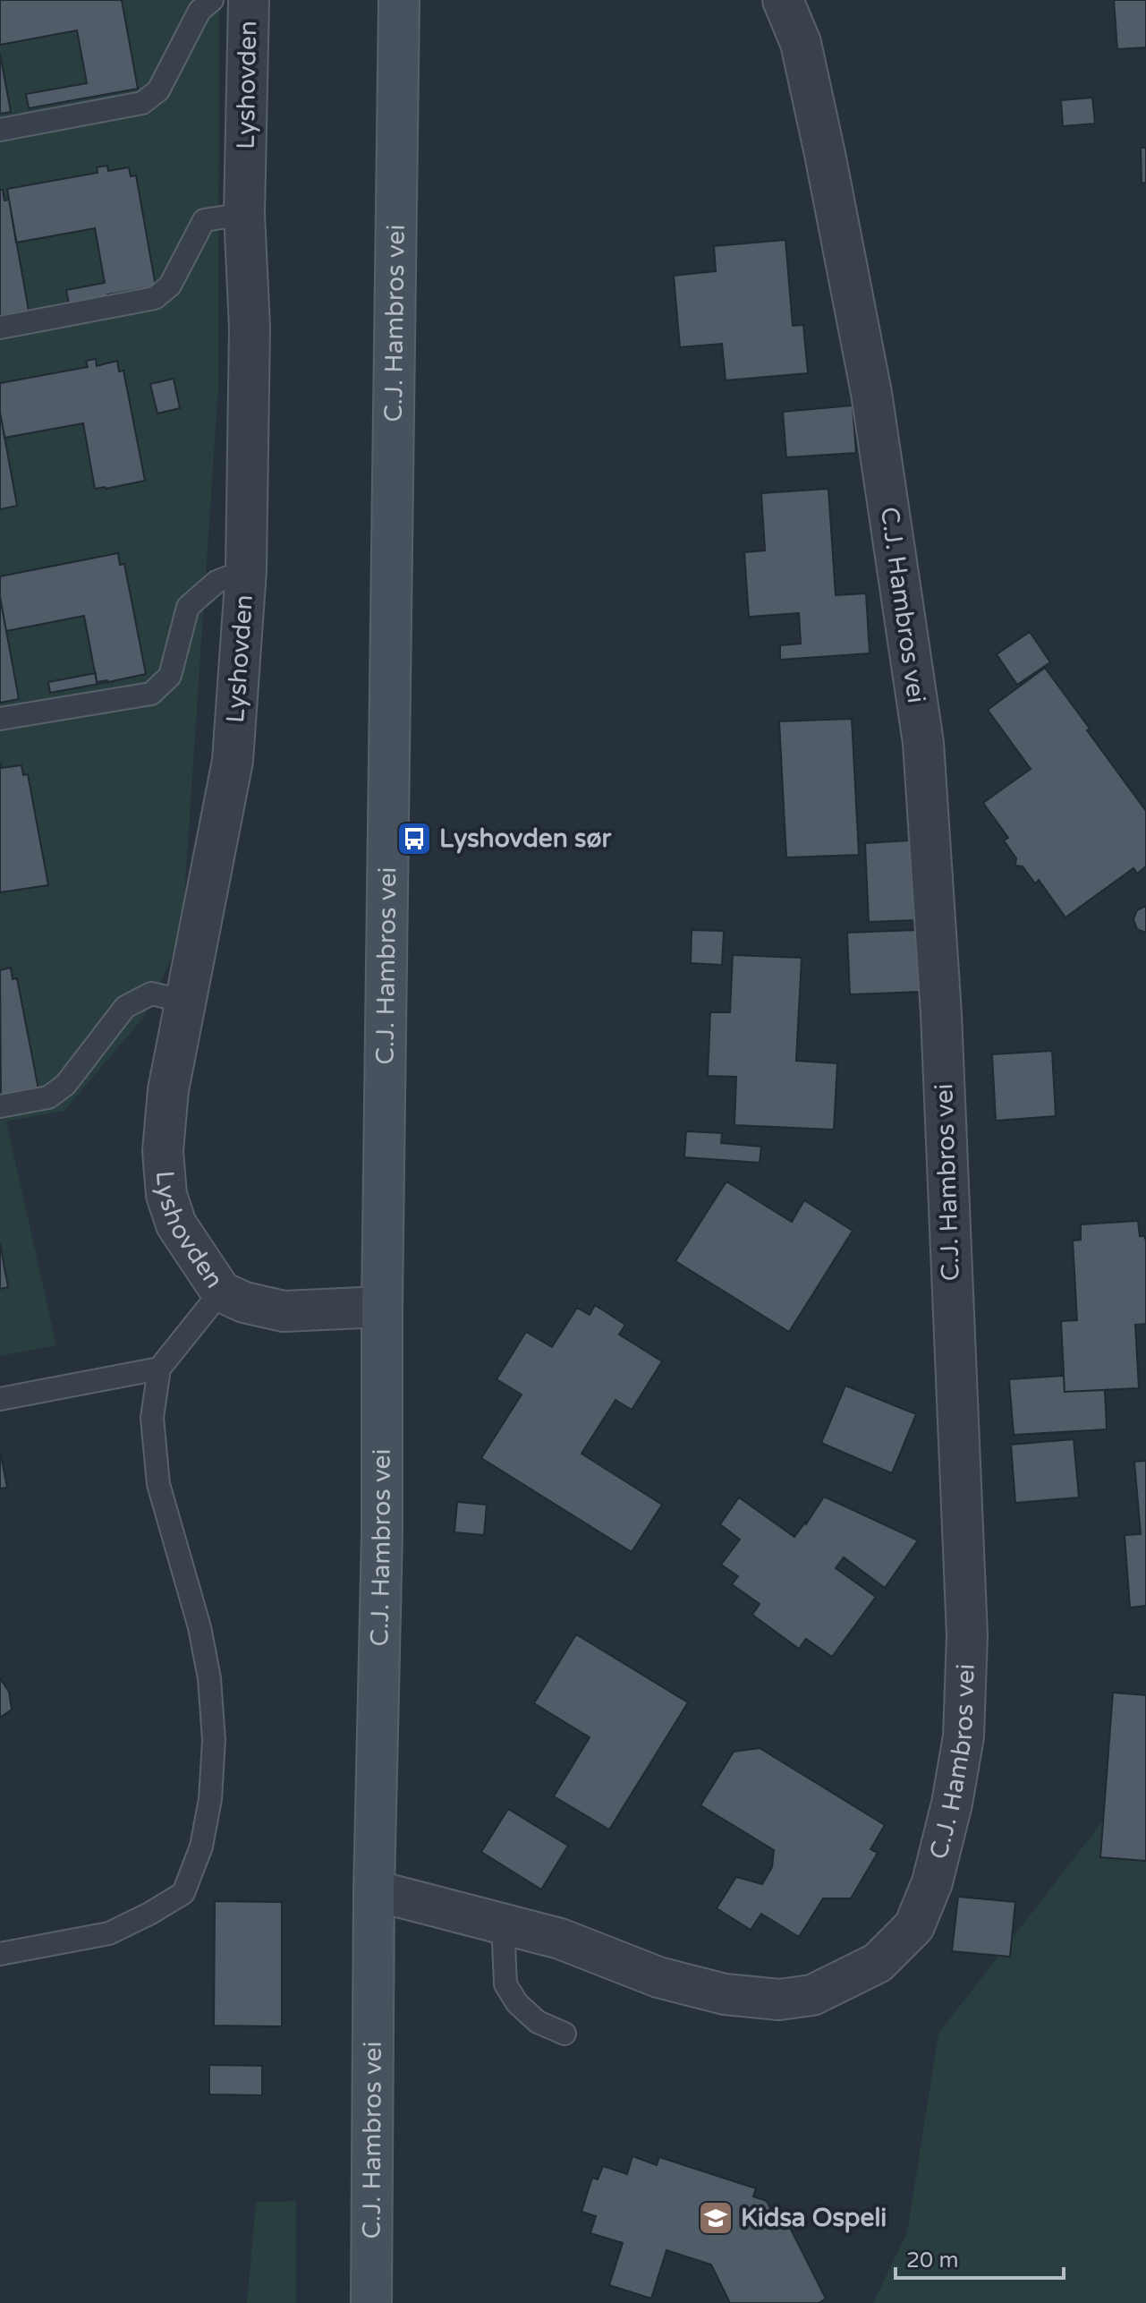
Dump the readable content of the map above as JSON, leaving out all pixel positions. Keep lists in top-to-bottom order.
{
  "streets": {
    "main road": ["C.J. Hambros vei"],
    "street": ["Lyshovden"]
  },
  "crossings": [
    ["Lyshovden", "C.J. Hambros vei"]
  ],
  "places": {
    "bus stop": ["Lyshovden sør"],
    "school or university": ["Kidsa Ospeli"]
  },
  "scale_bar": "20 m"
}
